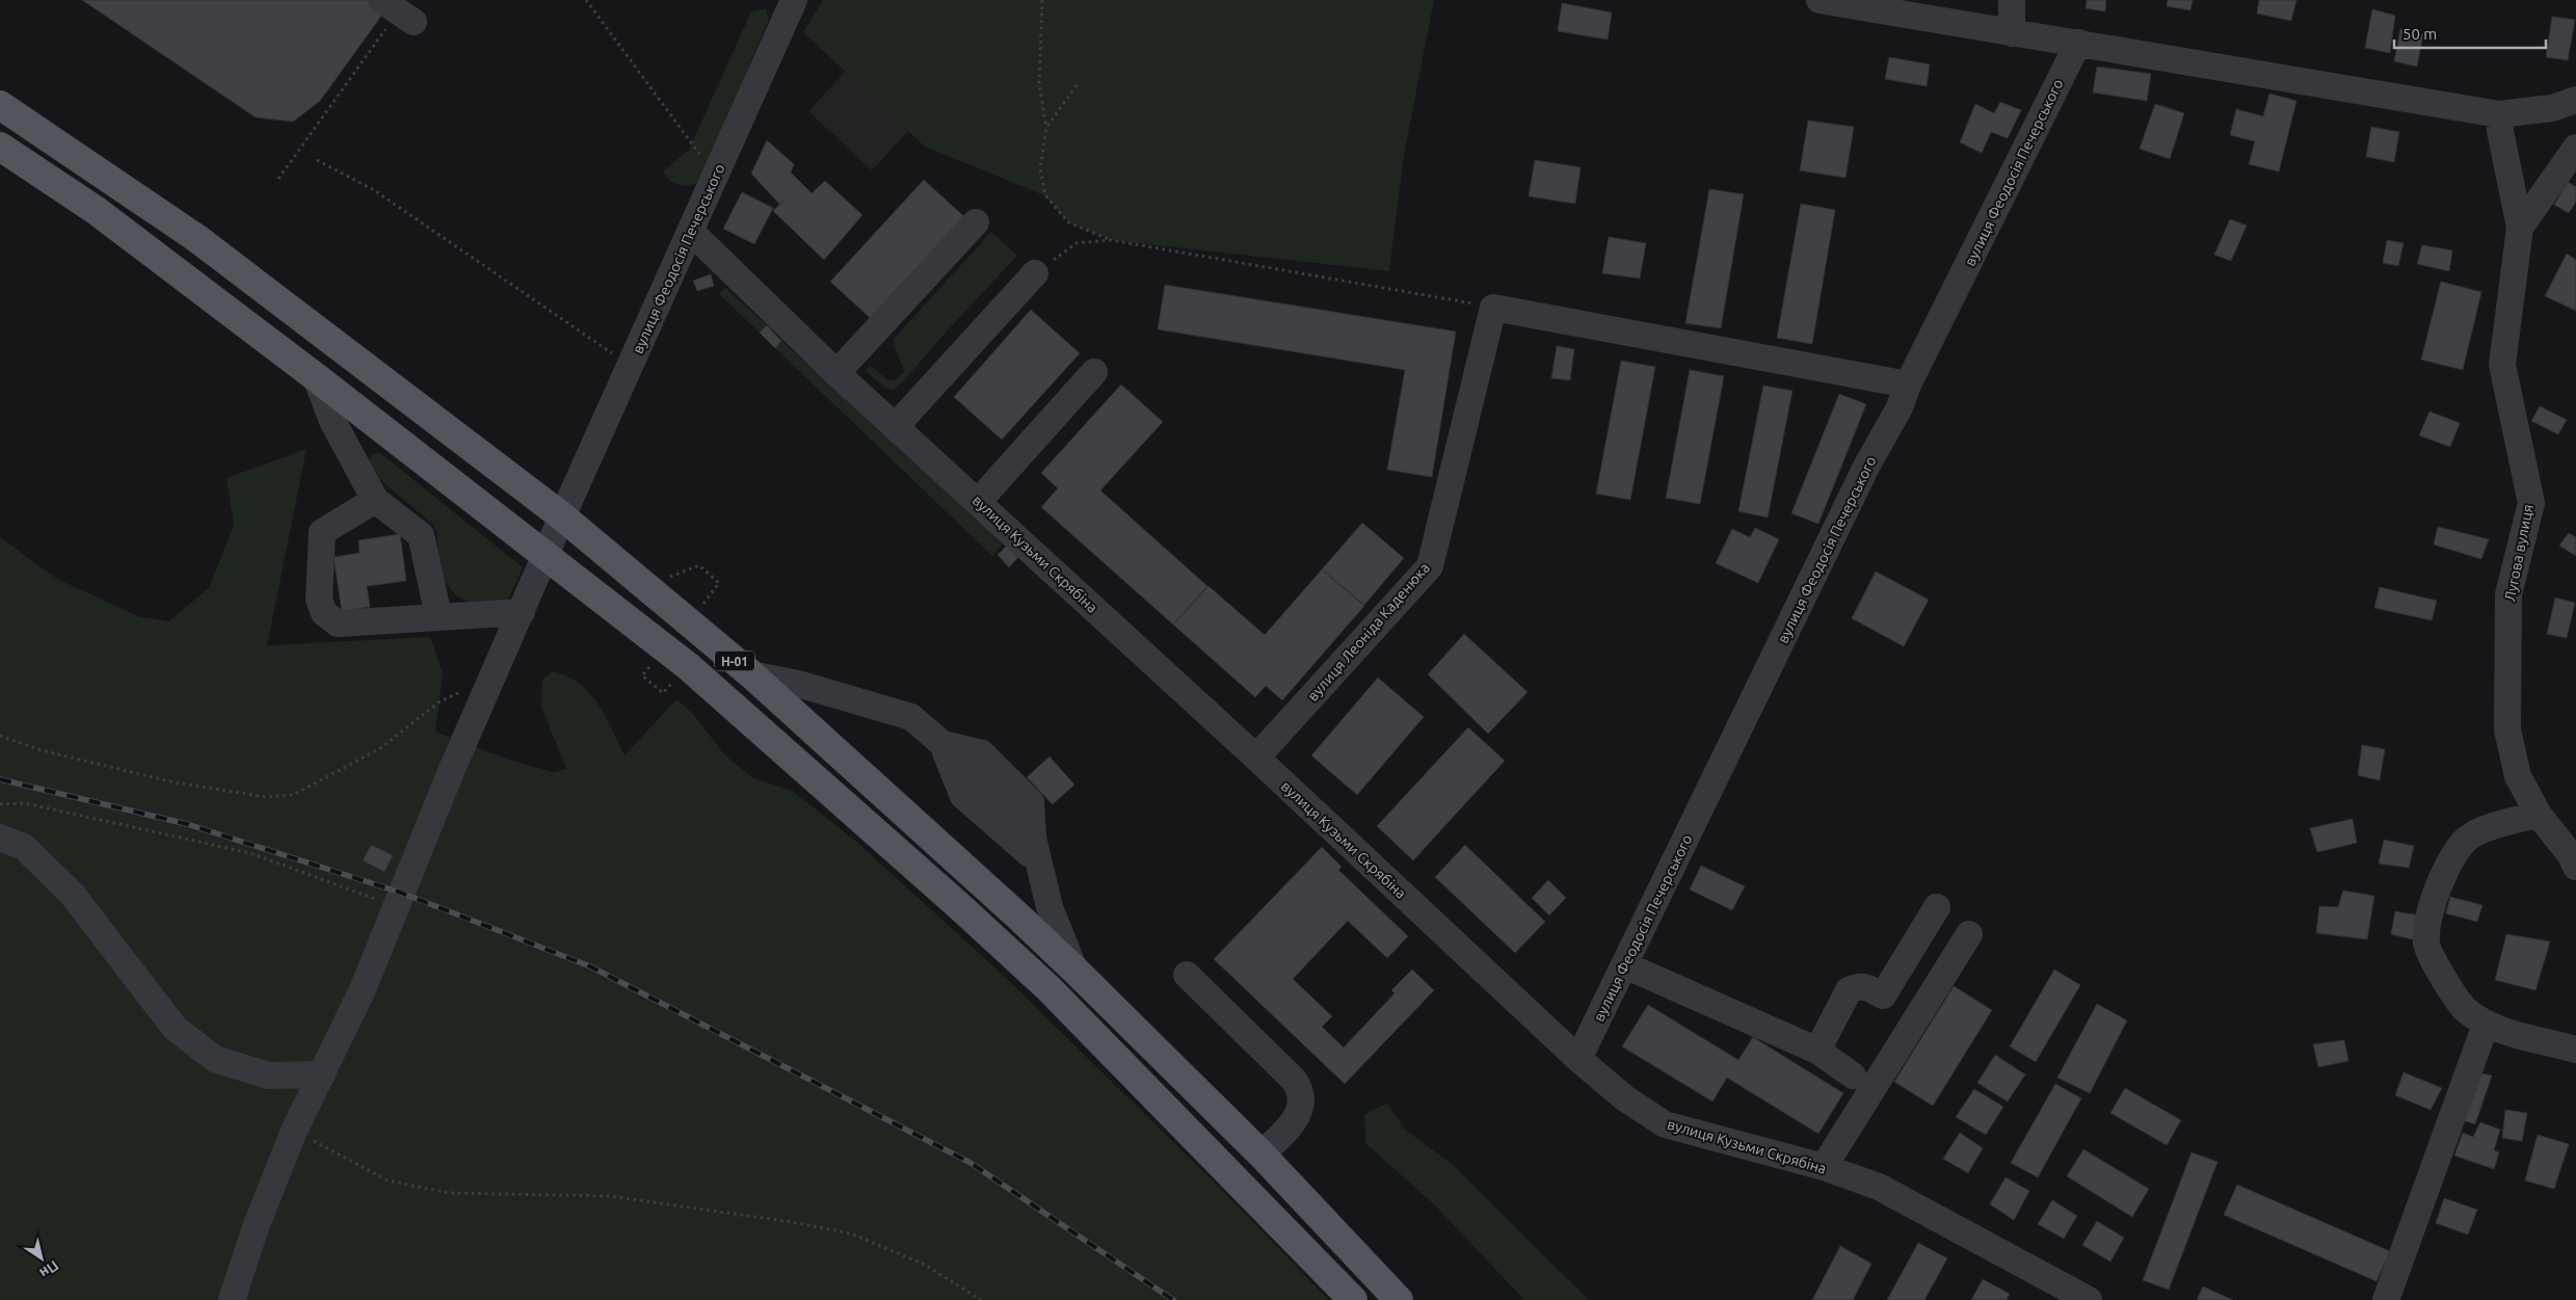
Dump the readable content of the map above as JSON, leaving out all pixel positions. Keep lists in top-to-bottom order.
{
  "streets": {
    "main road": ["Н-01"],
    "street": [
      "вулиця Феодосія Печерського",
      "Лугова вулиця",
      "вулиця Кузьми Скрябіна",
      "вулиця Леоніда Каденюка"
    ]
  },
  "crossings": [
    ["вулиця Феодосія Печерського", "вулиця Кузьми Скрябіна"],
    ["вулиця Феодосія Печерського", "Н-01"],
    ["вулиця Кузьми Скрябіна", "вулиця Леоніда Каденюка"]
  ],
  "scale_bar": "50 m",
  "north": "bottom right"
}
